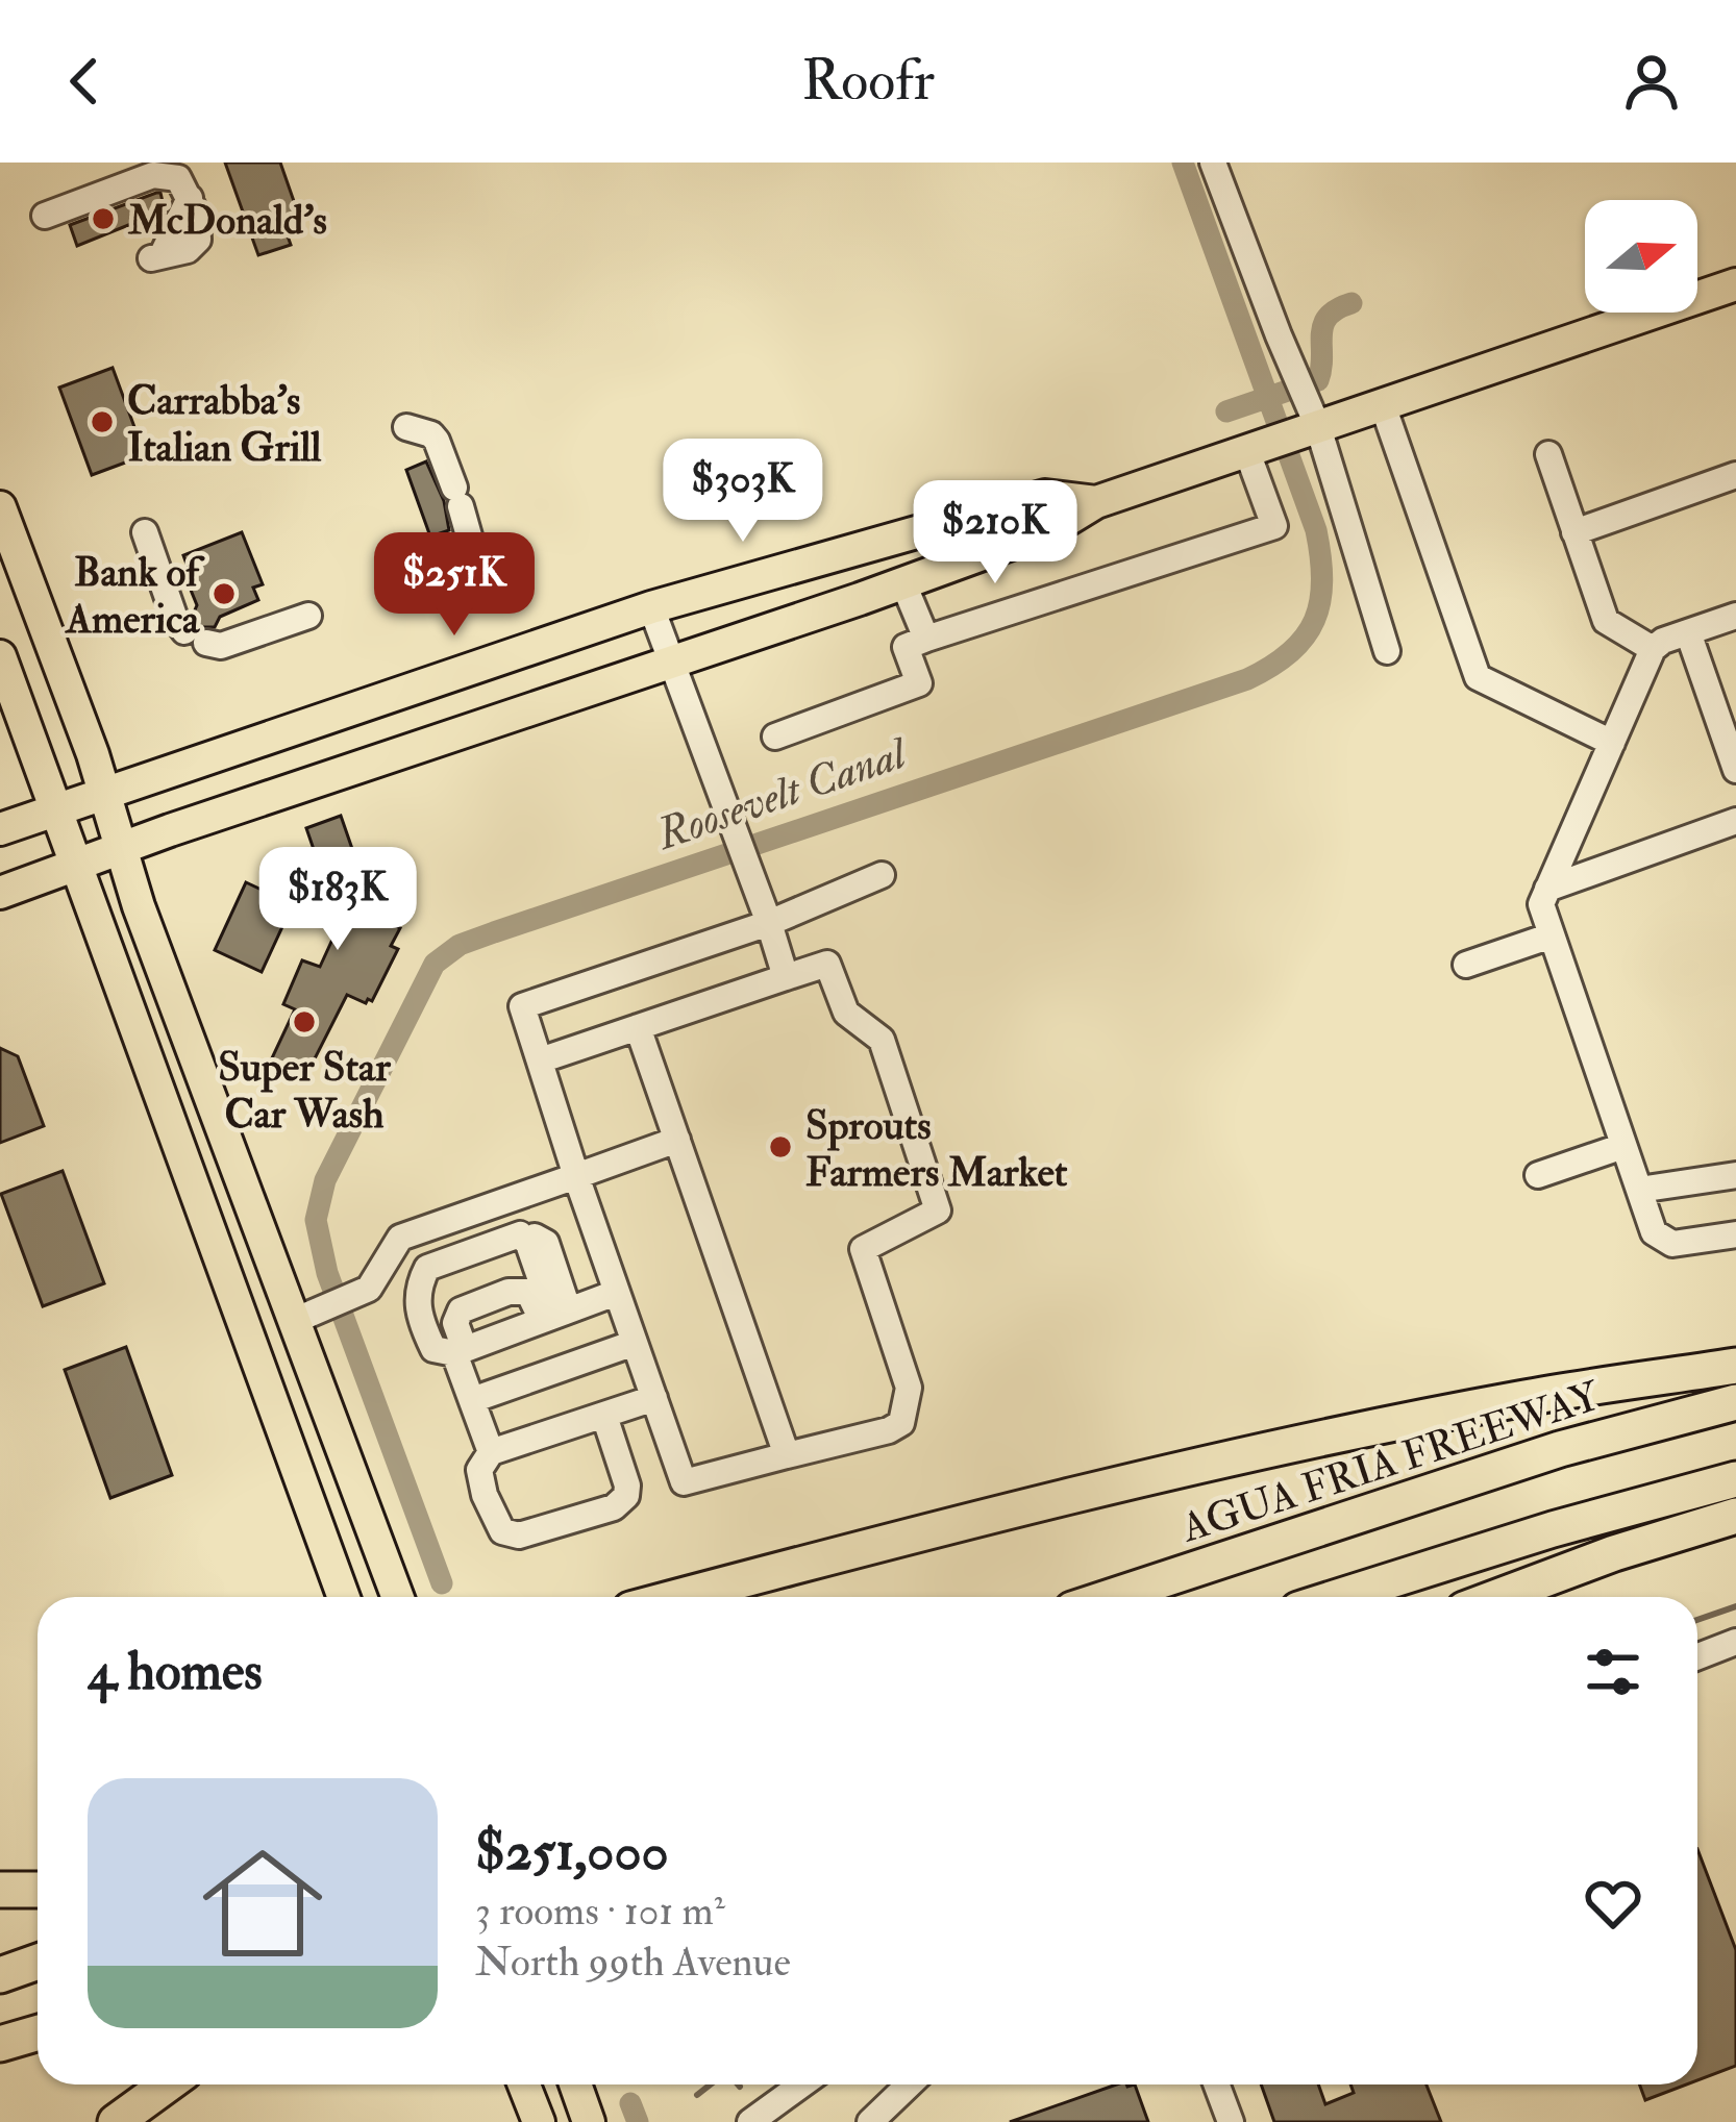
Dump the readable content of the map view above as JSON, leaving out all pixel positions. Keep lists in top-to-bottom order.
{
  "streets": {
    "highway": ["AGUA FRIA FREEWAY"]
  },
  "water": ["Roosevelt Canal"],
  "places": [
    "McDonald's",
    "Carrabba's Italian Grill",
    "Bank of America",
    "Super Star Car Wash",
    "Sprouts Farmers Market"
  ],
  "north": "right",
  "page": {
    "header": "Roofr",
    "price": [
      "$303K",
      "$210K",
      "$251K",
      "$183K"
    ],
    "heading": "4 homes",
    "list": [
      {
        "name": "$251,000",
        "note": "3 rooms · 101 m² · North 99th Avenue"
      }
    ]
  }
}
